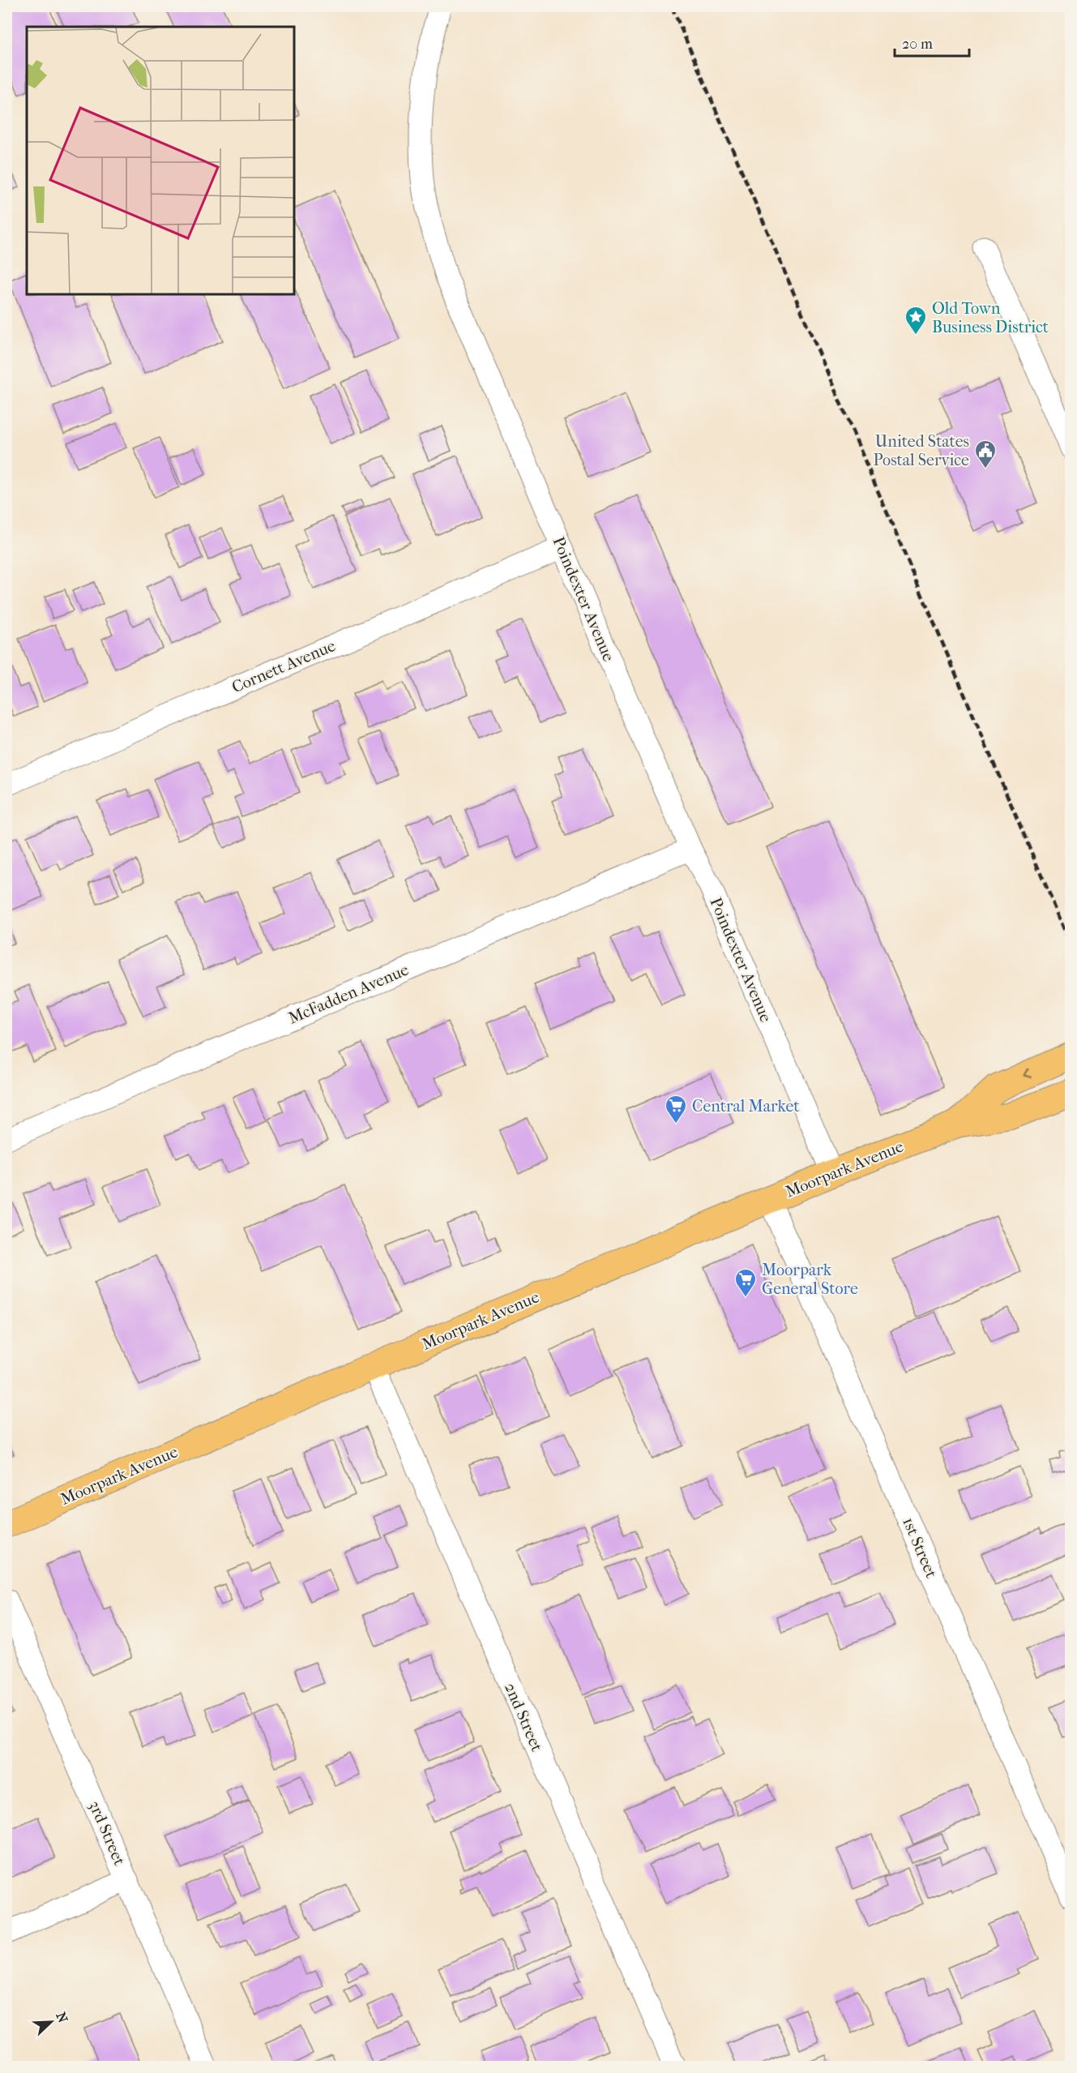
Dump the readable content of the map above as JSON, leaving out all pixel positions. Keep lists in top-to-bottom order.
{
  "streets": {
    "main road": ["Moorpark Avenue"],
    "street": [
      "Poindexter Avenue",
      "Cornett Avenue",
      "McFadden Avenue",
      "1st Street",
      "2nd Street",
      "3rd Street"
    ]
  },
  "crossings": [
    ["Poindexter Avenue", "Cornett Avenue"],
    ["Poindexter Avenue", "McFadden Avenue"],
    ["Poindexter Avenue", "Moorpark Avenue"],
    ["Moorpark Avenue", "1st Street"],
    ["Moorpark Avenue", "2nd Street"]
  ],
  "places": {
    "place": ["Old Town Business District"],
    "public building": ["United States Postal Service"],
    "supermarket": ["Central Market", "Moorpark General Store"]
  },
  "scale_bar": "20 m",
  "north": "top right"
}
